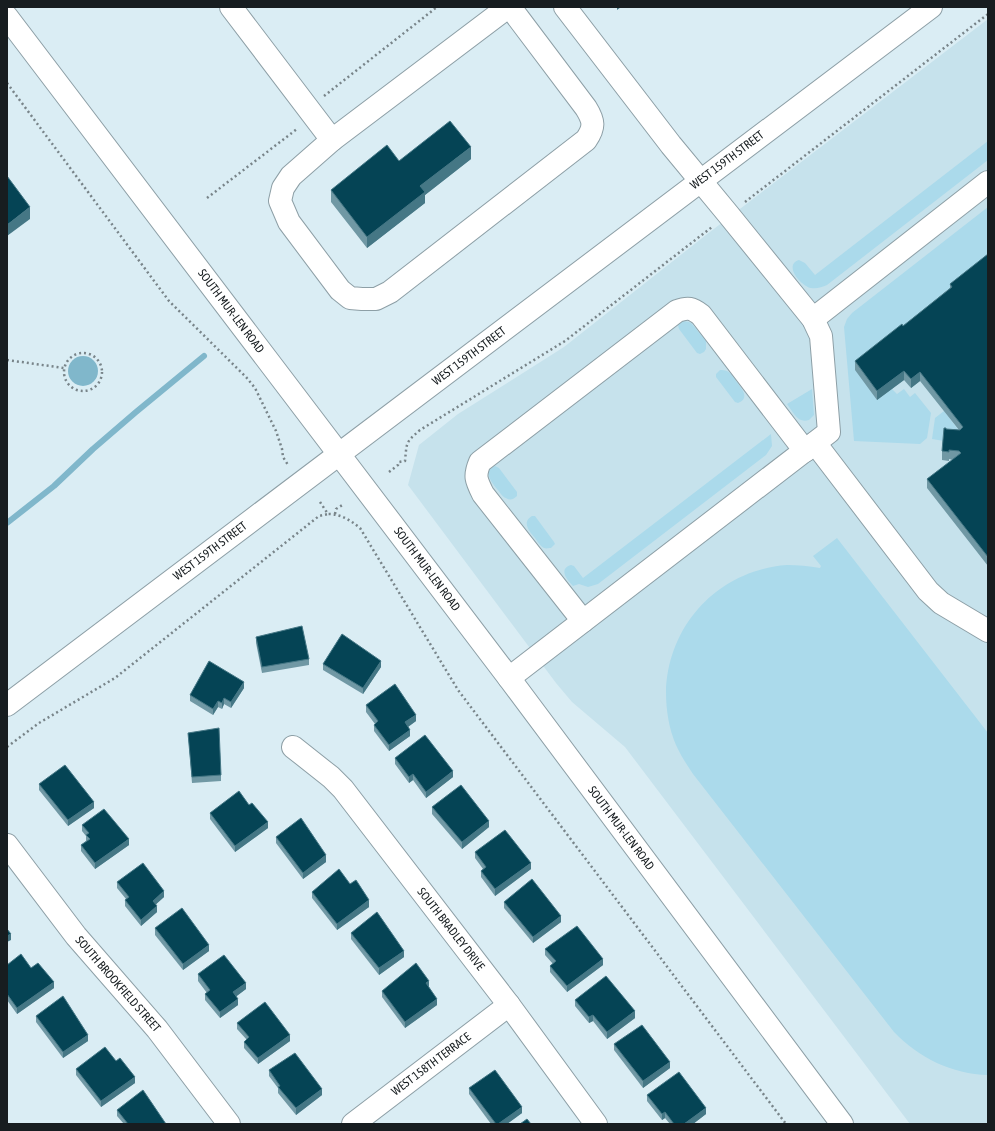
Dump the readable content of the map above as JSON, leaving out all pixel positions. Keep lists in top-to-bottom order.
{
  "streets": {
    "main road": [
      "WEST 159TH STREET",
      "SOUTH MUR-LEN ROAD",
      "SOUTH BRADLEY DRIVE",
      "SOUTH BROOKFIELD STREET",
      "WEST 158TH TERRACE"
    ]
  },
  "crossings": [
    ["WEST 159TH STREET", "SOUTH MUR-LEN ROAD"],
    ["SOUTH BRADLEY DRIVE", "WEST 158TH TERRACE"]
  ]
}
